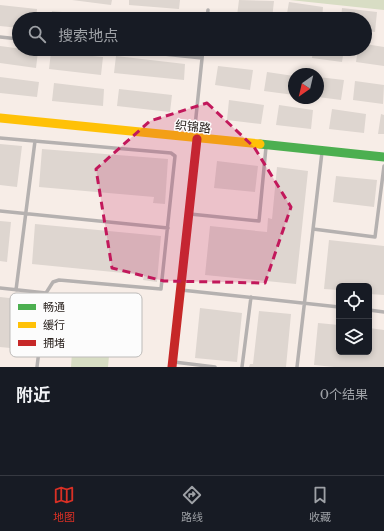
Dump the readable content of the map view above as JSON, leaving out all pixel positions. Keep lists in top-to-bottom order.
{
  "streets": {
    "street": ["织锦路"]
  },
  "legend": ["畅通", "缓行", "拥堵"],
  "north": "bottom left",
  "page": {
    "search": "搜索地点",
    "heading": ["附近", "0个结果"],
    "nav": ["地图", "路线", "收藏"]
  }
}
